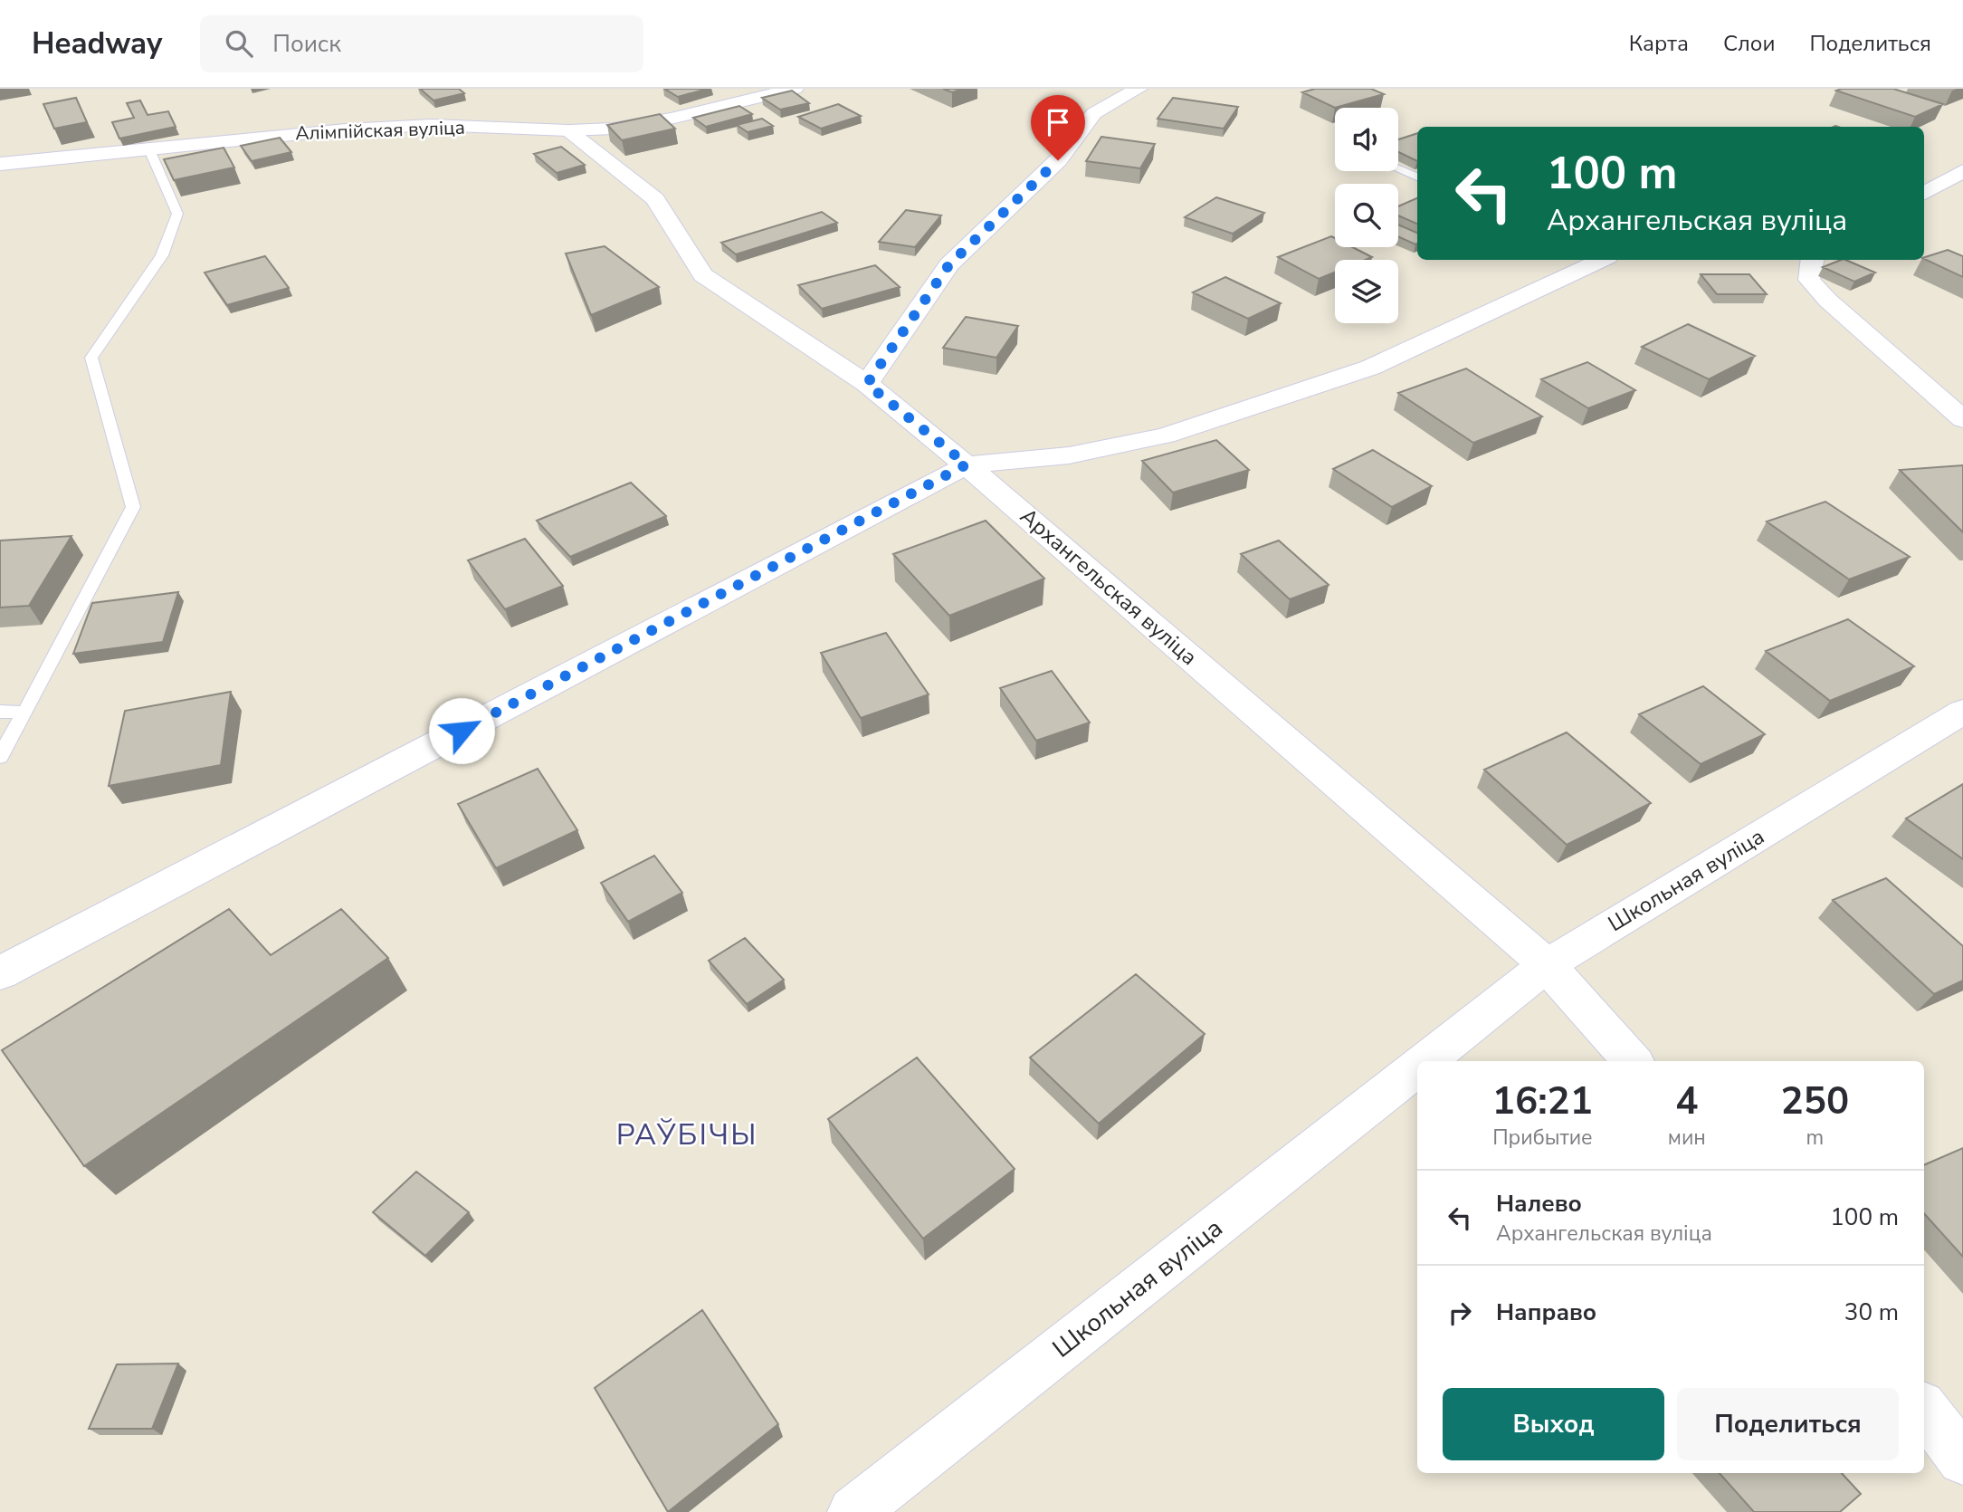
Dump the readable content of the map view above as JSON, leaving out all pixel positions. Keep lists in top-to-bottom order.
{
  "streets": {
    "street": ["Алімпійская вуліца", "Архангельская вуліца", "Школьная вуліца"]
  },
  "crossings": [
    ["Алімпійская вуліца", "Архангельская вуліца"],
    ["Архангельская вуліца", "Школьная вуліца"]
  ],
  "districts": ["РАЎБІЧЫ"],
  "page": {
    "header": "Headway",
    "search": "Поиск",
    "nav": ["Карта", "Слои", "Поделиться"],
    "turn": ["100 m", "Архангельская вуліца"],
    "eta": [
      "16:21",
      "Прибытие",
      "4",
      "мин",
      "250",
      "m"
    ],
    "list": [
      {
        "name": "Налево",
        "note": "Архангельская вуліца",
        "value": "100 m"
      },
      {
        "name": "Направо",
        "value": "30 m"
      }
    ],
    "buttons": ["Выход", "Поделиться"]
  }
}
